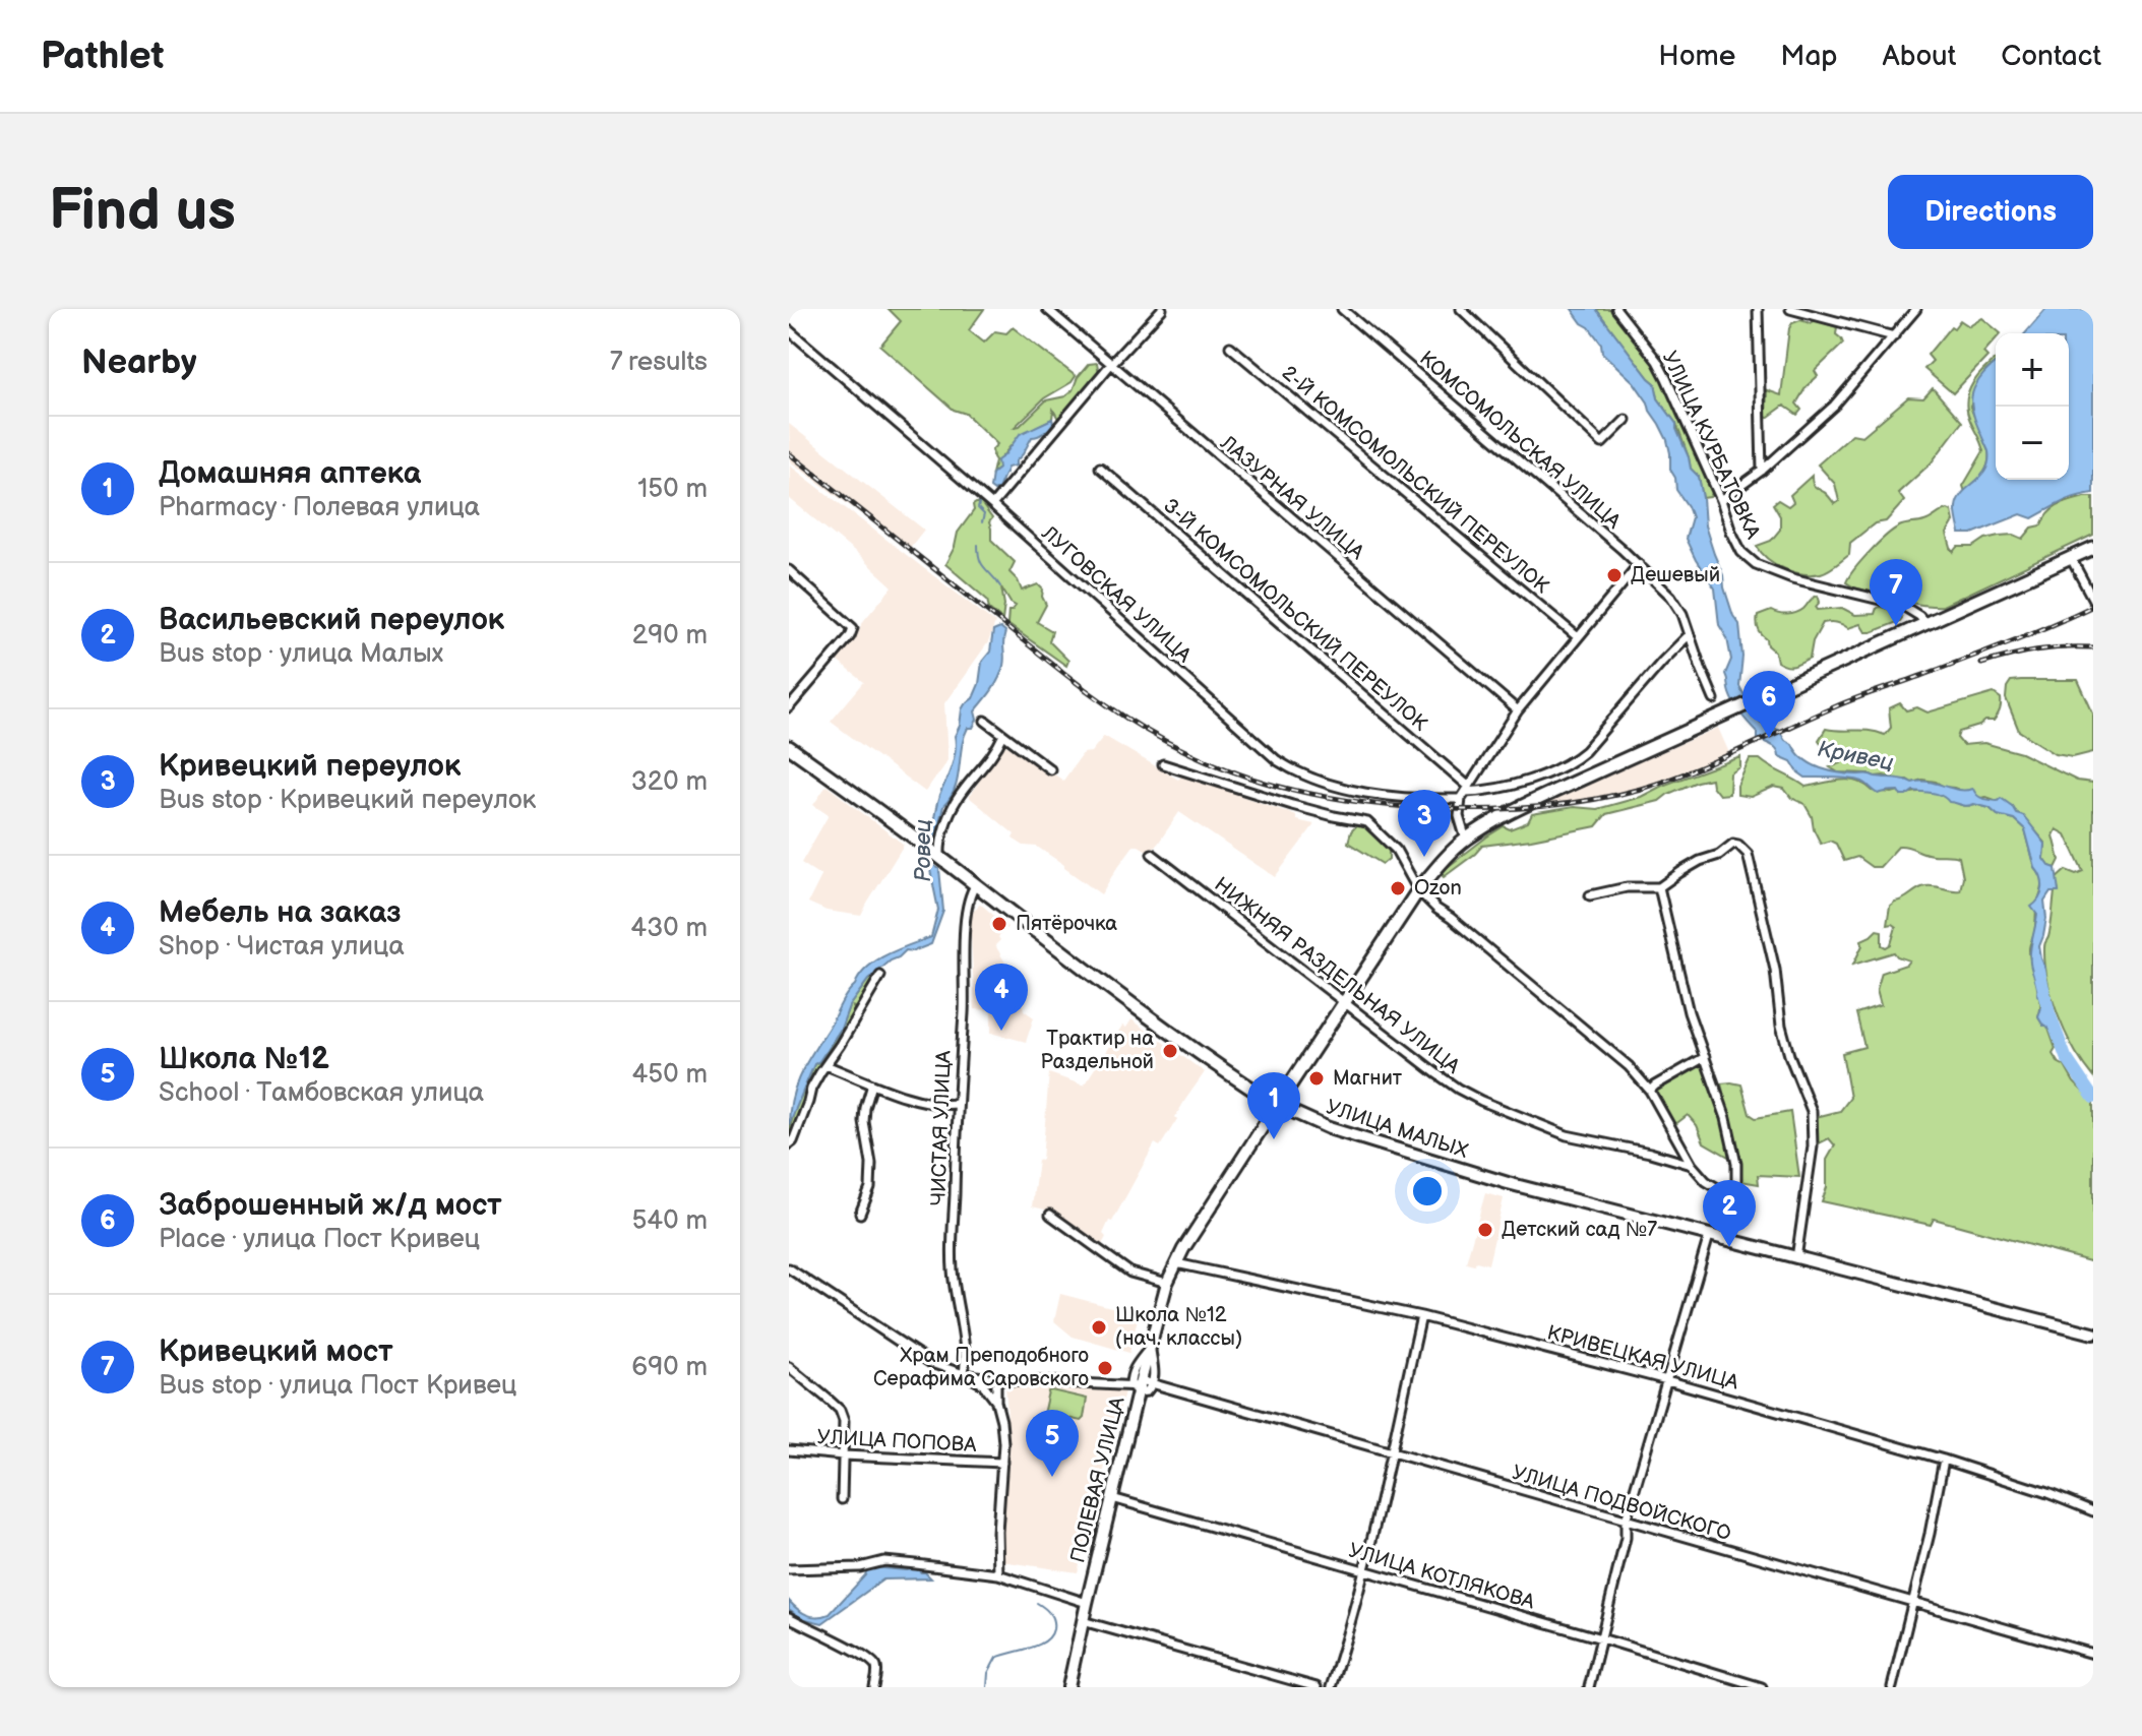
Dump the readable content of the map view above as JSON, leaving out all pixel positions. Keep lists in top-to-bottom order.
{
  "streets": {
    "main road": ["УЛИЦА МАЛЫХ"],
    "street": [
      "КОМСОМОЛЬСКАЯ УЛИЦА",
      "УЛИЦА КУРБАТОВКА",
      "2-Й КОМСОМОЛЬСКИЙ ПЕРЕУЛОК",
      "ЛАЗУРНАЯ УЛИЦА",
      "ЛУГОВСКАЯ УЛИЦА",
      "3-Й КОМСОМОЛЬСКИЙ ПЕРЕУЛОК",
      "НИЖНЯЯ РАЗДЕЛЬНАЯ УЛИЦА",
      "ЧИСТАЯ УЛИЦА",
      "КРИВЕЦКАЯ УЛИЦА",
      "УЛИЦА ПОПОВА",
      "ПОЛЕВАЯ УЛИЦА",
      "УЛИЦА ПОДВОЙСКОГО",
      "УЛИЦА КОТЛЯКОВА"
    ]
  },
  "crossings": [
    ["КОМСОМОЛЬСКАЯ УЛИЦА", "ЛУГОВСКАЯ УЛИЦА"],
    ["ЛУГОВСКАЯ УЛИЦА", "3-Й КОМСОМОЛЬСКИЙ ПЕРЕУЛОК"],
    ["ЧИСТАЯ УЛИЦА", "УЛИЦА МАЛЫХ"],
    ["ЧИСТАЯ УЛИЦА", "УЛИЦА ПОДВОЙСКОГО"],
    ["УЛИЦА МАЛЫХ", "ПОЛЕВАЯ УЛИЦА"],
    ["КРИВЕЦКАЯ УЛИЦА", "ПОЛЕВАЯ УЛИЦА"],
    ["ПОЛЕВАЯ УЛИЦА", "УЛИЦА ПОДВОЙСКОГО"],
    ["ПОЛЕВАЯ УЛИЦА", "УЛИЦА КОТЛЯКОВА"]
  ],
  "water": ["Кривец", "Ровец"],
  "places": [
    "Дешевый",
    "Ozon",
    "Пятёрочка",
    "Трактир на Раздельной",
    "Магнит",
    "Детский сад №7",
    "Школа №12 (нач. классы)",
    "Храм Преподобного Серафима Саровского"
  ],
  "page": {
    "header": "Pathlet",
    "nav": [
      "Home",
      "Map",
      "About",
      "Contact"
    ],
    "buttons": "Directions",
    "title": "Find us",
    "heading": ["Nearby", "7 results"],
    "map_buttons": ["+", "−"],
    "list": [
      {
        "mark": "1",
        "name": "Домашняя аптека",
        "note": "Pharmacy · Полевая улица",
        "value": "150 m"
      },
      {
        "mark": "2",
        "name": "Васильевский переулок",
        "note": "Bus stop · улица Малых",
        "value": "290 m"
      },
      {
        "mark": "3",
        "name": "Кривецкий переулок",
        "note": "Bus stop · Кривецкий переулок",
        "value": "320 m"
      },
      {
        "mark": "4",
        "name": "Мебель на заказ",
        "note": "Shop · Чистая улица",
        "value": "430 m"
      },
      {
        "mark": "5",
        "name": "Школа №12",
        "note": "School · Тамбовская улица",
        "value": "450 m"
      },
      {
        "mark": "6",
        "name": "Заброшенный ж/д мост",
        "note": "Place · улица Пост Кривец",
        "value": "540 m"
      },
      {
        "mark": "7",
        "name": "Кривецкий мост",
        "note": "Bus stop · улица Пост Кривец",
        "value": "690 m"
      }
    ],
    "pins": [
      "7",
      "6",
      "3",
      "4",
      "1",
      "2",
      "5"
    ]
  }
}
